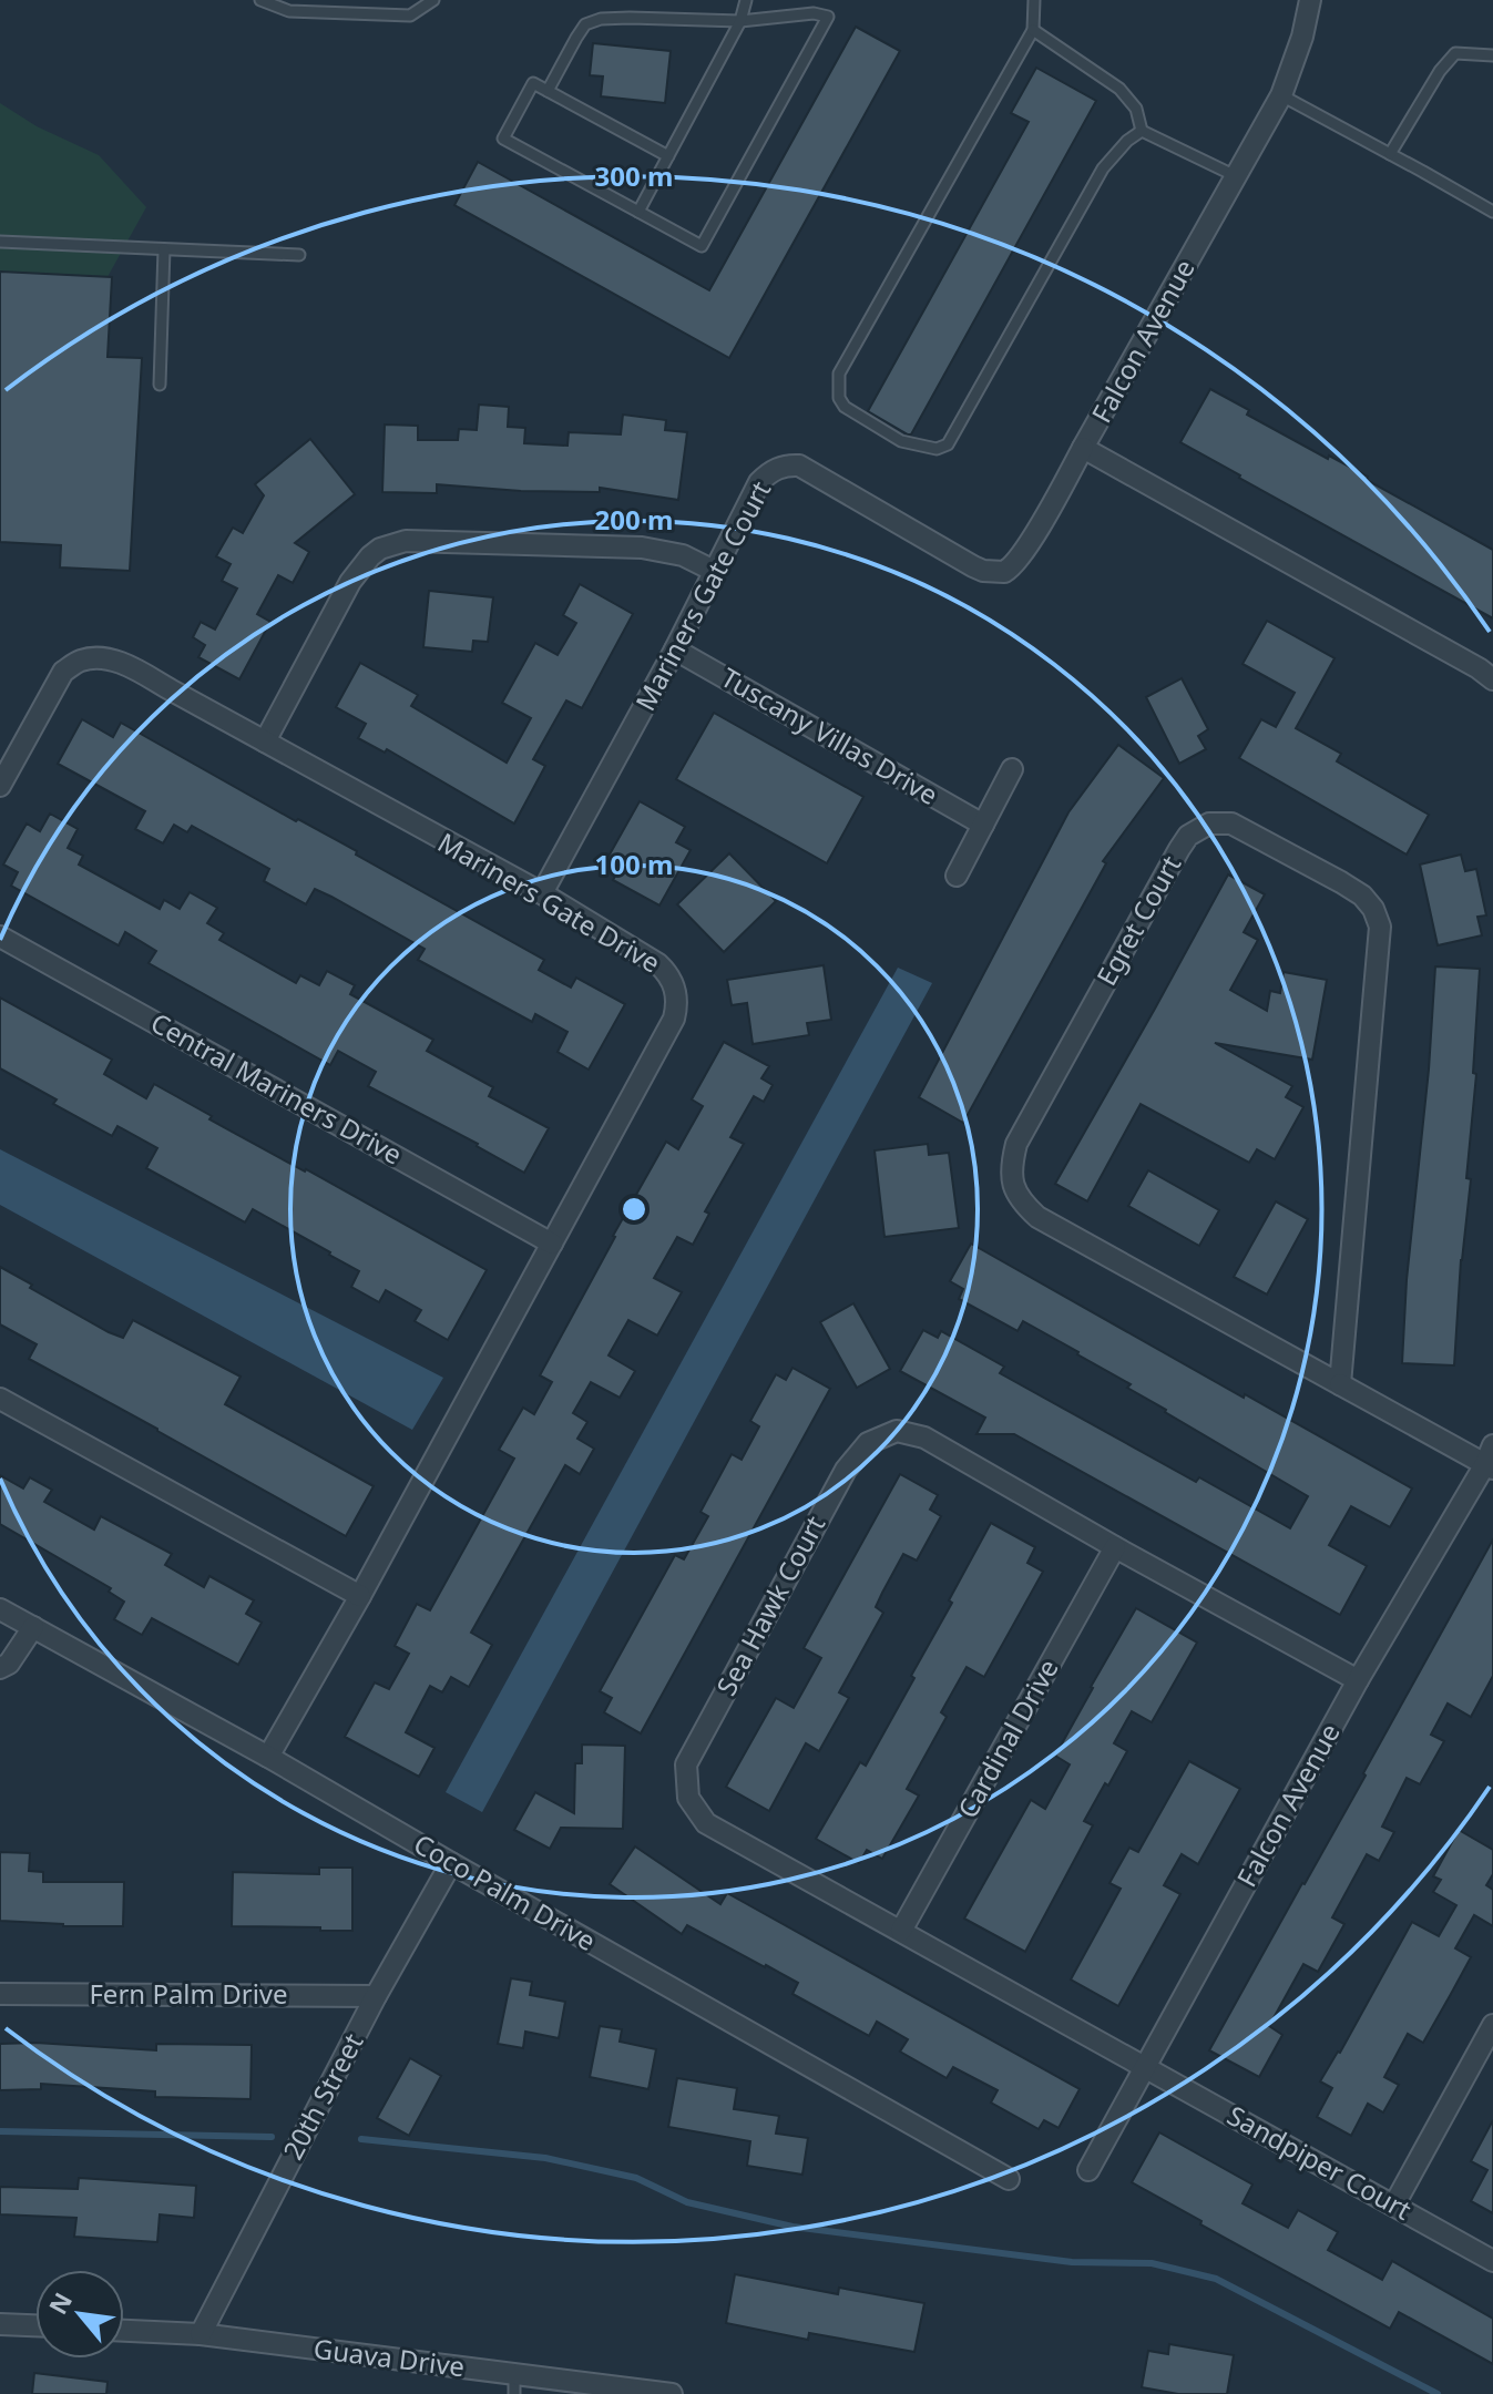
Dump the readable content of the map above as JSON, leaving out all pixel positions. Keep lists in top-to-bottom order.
{
  "streets": {
    "street": [
      "Falcon Avenue",
      "Mariners Gate Court",
      "Tuscany Villas Drive",
      "Mariners Gate Drive",
      "Egret Court",
      "Central Mariners Drive",
      "Sea Hawk Court",
      "Cardinal Drive",
      "Coco Palm Drive",
      "Fern Palm Drive",
      "20th Street",
      "Sandpiper Court",
      "Guava Drive"
    ]
  },
  "crossings": [
    ["Falcon Avenue", "Mariners Gate Court"],
    ["Falcon Avenue", "Egret Court"],
    ["Falcon Avenue", "Sea Hawk Court"],
    ["Falcon Avenue", "Sandpiper Court"],
    ["Mariners Gate Court", "Tuscany Villas Drive"],
    ["Mariners Gate Court", "Mariners Gate Drive"],
    ["Mariners Gate Drive", "Central Mariners Drive"],
    ["Mariners Gate Drive", "Coco Palm Drive"],
    ["Sea Hawk Court", "Cardinal Drive"],
    ["Sea Hawk Court", "Sandpiper Court"],
    ["Coco Palm Drive", "20th Street"],
    ["Fern Palm Drive", "20th Street"],
    ["20th Street", "Guava Drive"]
  ],
  "north": "top left",
  "rings": ["300 m", "200 m", "100 m"]
}
